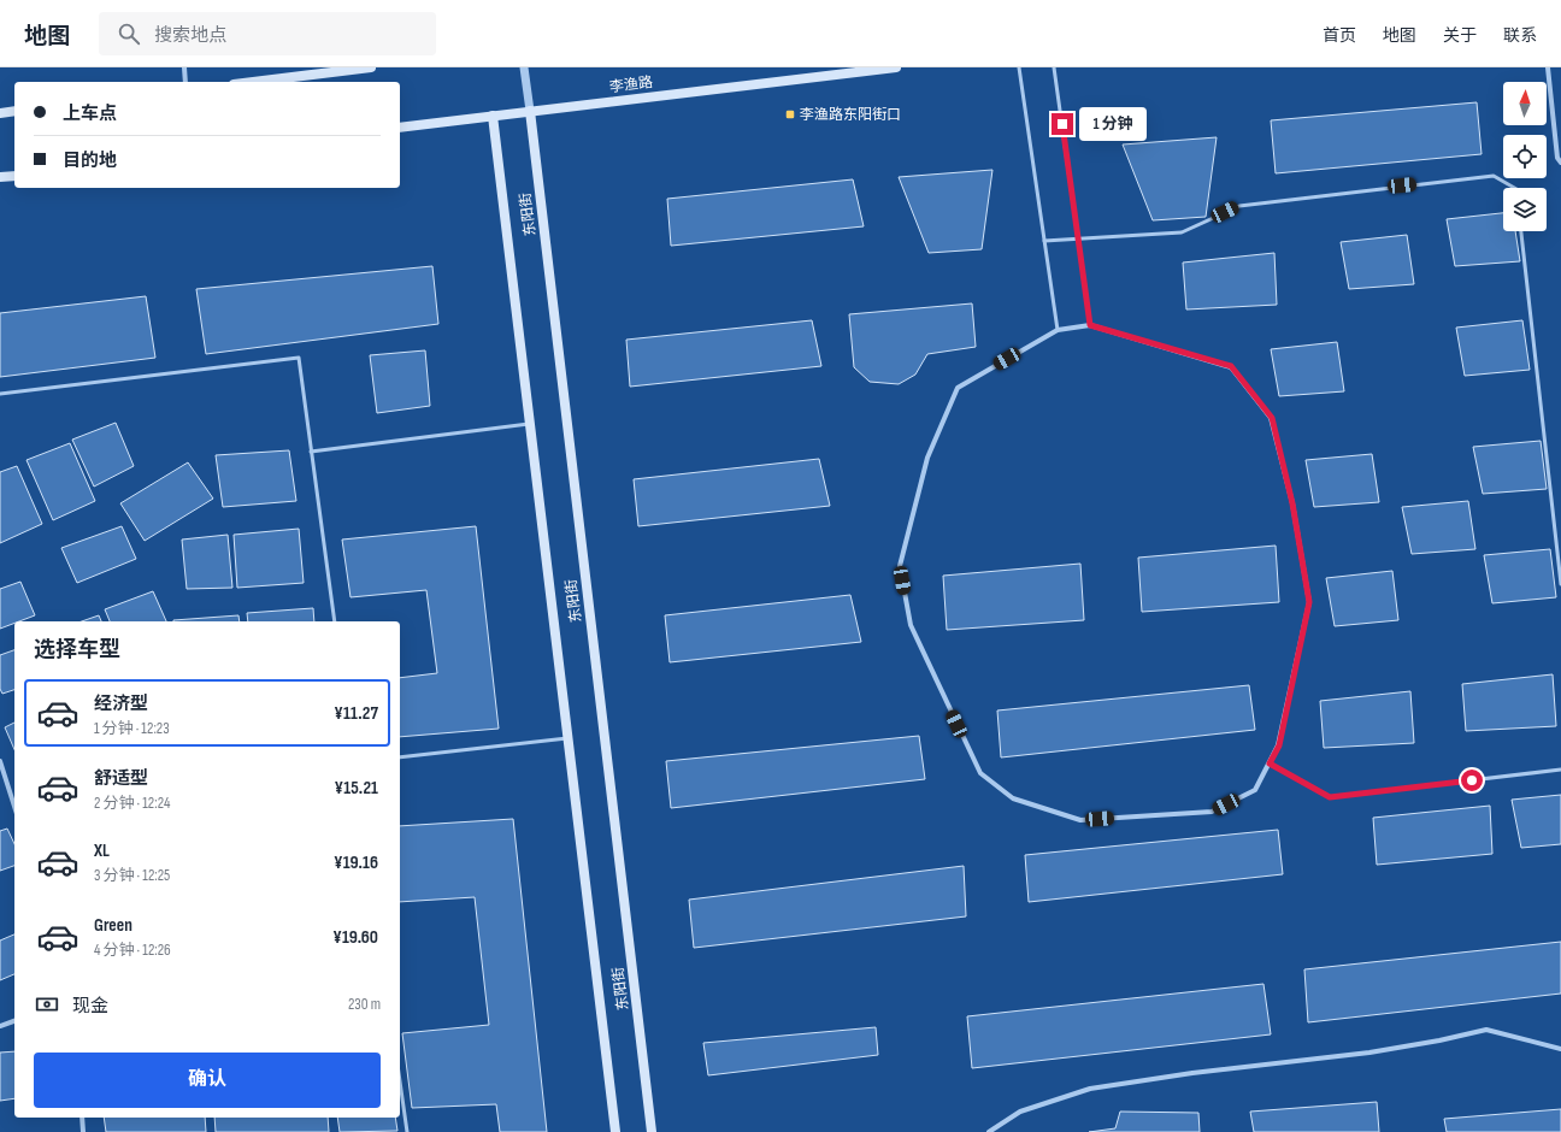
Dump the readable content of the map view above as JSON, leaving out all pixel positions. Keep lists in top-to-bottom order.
{
  "streets": {
    "main road": ["李渔路", "东阳街"]
  },
  "crossings": [
    ["李渔路", "东阳街"]
  ],
  "places": {
    "transit": ["李渔路东阳街口"]
  },
  "north": "top",
  "page": {
    "header": "地图",
    "search": "搜索地点",
    "nav": [
      "首页",
      "地图",
      "关于",
      "联系"
    ],
    "banner": ["上车点", "目的地"],
    "bubble": "1 分钟",
    "heading": "选择车型",
    "list": [
      {
        "name": "经济型",
        "note": "1 分钟 · 12:23",
        "value": "¥11.27"
      },
      {
        "name": "舒适型",
        "note": "2 分钟 · 12:24",
        "value": "¥15.21"
      },
      {
        "name": "XL",
        "note": "3 分钟 · 12:25",
        "value": "¥19.16"
      },
      {
        "name": "Green",
        "note": "4 分钟 · 12:26",
        "value": "¥19.60"
      }
    ],
    "pay": ["现金", "230 m"],
    "buttons": "确认"
  }
}
